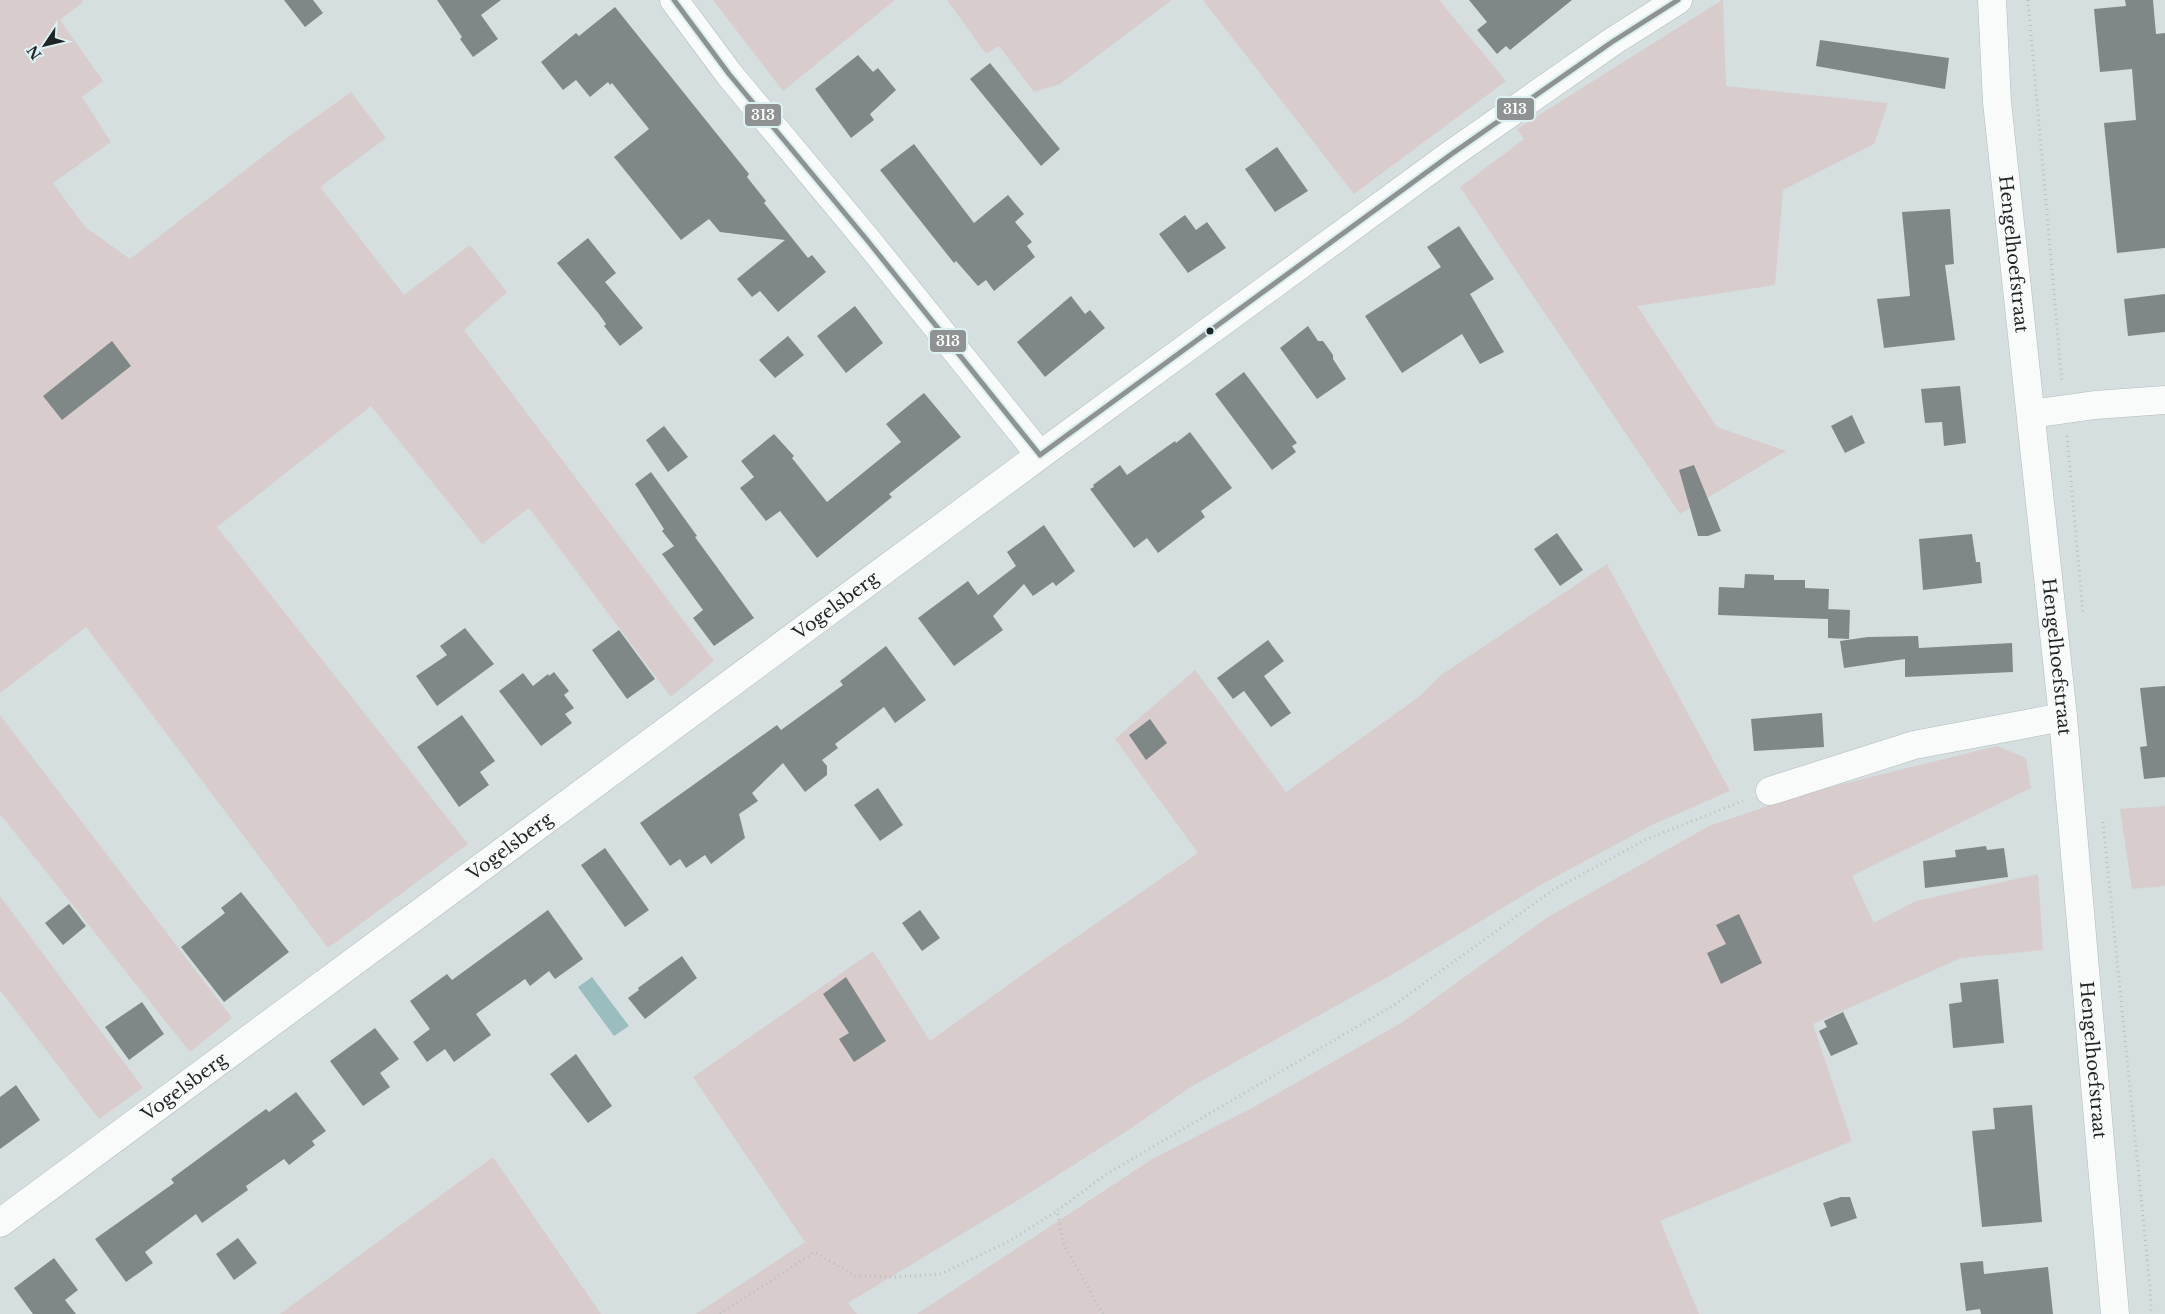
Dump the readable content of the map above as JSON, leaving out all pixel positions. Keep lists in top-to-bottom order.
{
  "streets": {
    "street": ["Hengelhoefstraat", "Vogelsberg"]
  },
  "lines": ["transit line 313"],
  "north": "bottom left"
}
